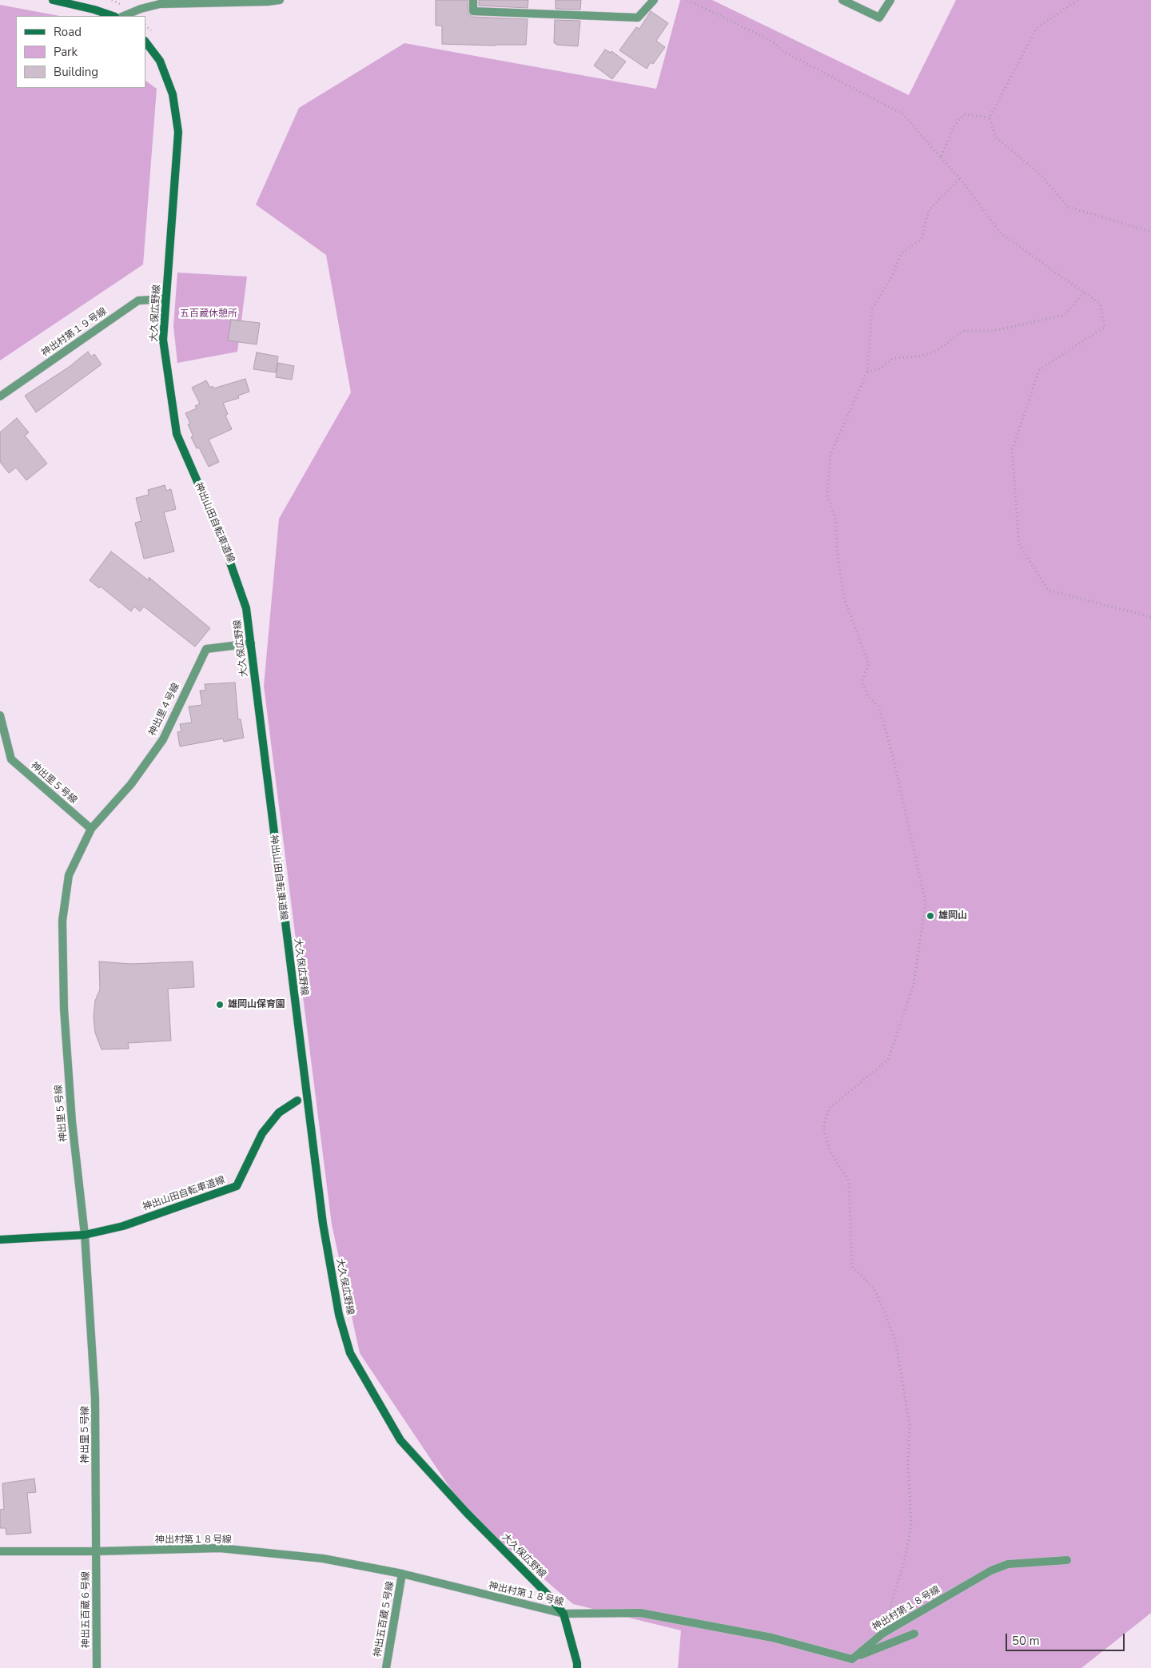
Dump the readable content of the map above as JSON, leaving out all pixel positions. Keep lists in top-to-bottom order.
{
  "streets": {
    "street": [
      "大久保広野線",
      "神出村第１９号線",
      "神出山田自転車道線",
      "神出里４号線",
      "神出里５号線",
      "神出村第１８号線",
      "神出五百蔵６号線",
      "神出五百蔵５号線"
    ]
  },
  "crossings": [
    ["大久保広野線", "神出村第１９号線"],
    ["大久保広野線", "神出山田自転車道線"],
    ["大久保広野線", "神出里４号線"],
    ["大久保広野線", "神出村第１８号線"],
    ["神出山田自転車道線", "神出里５号線"],
    ["神出里４号線", "神出里５号線"],
    ["神出里５号線", "神出村第１８号線"],
    ["神出里５号線", "神出五百蔵６号線"],
    ["神出村第１８号線", "神出五百蔵６号線"],
    ["神出村第１８号線", "神出五百蔵５号線"]
  ],
  "parks": ["五百蔵休憩所"],
  "places": ["雄岡山", "雄岡山保育園"],
  "legend": ["Road", "Park", "Building"],
  "scale_bar": "50 m"
}
